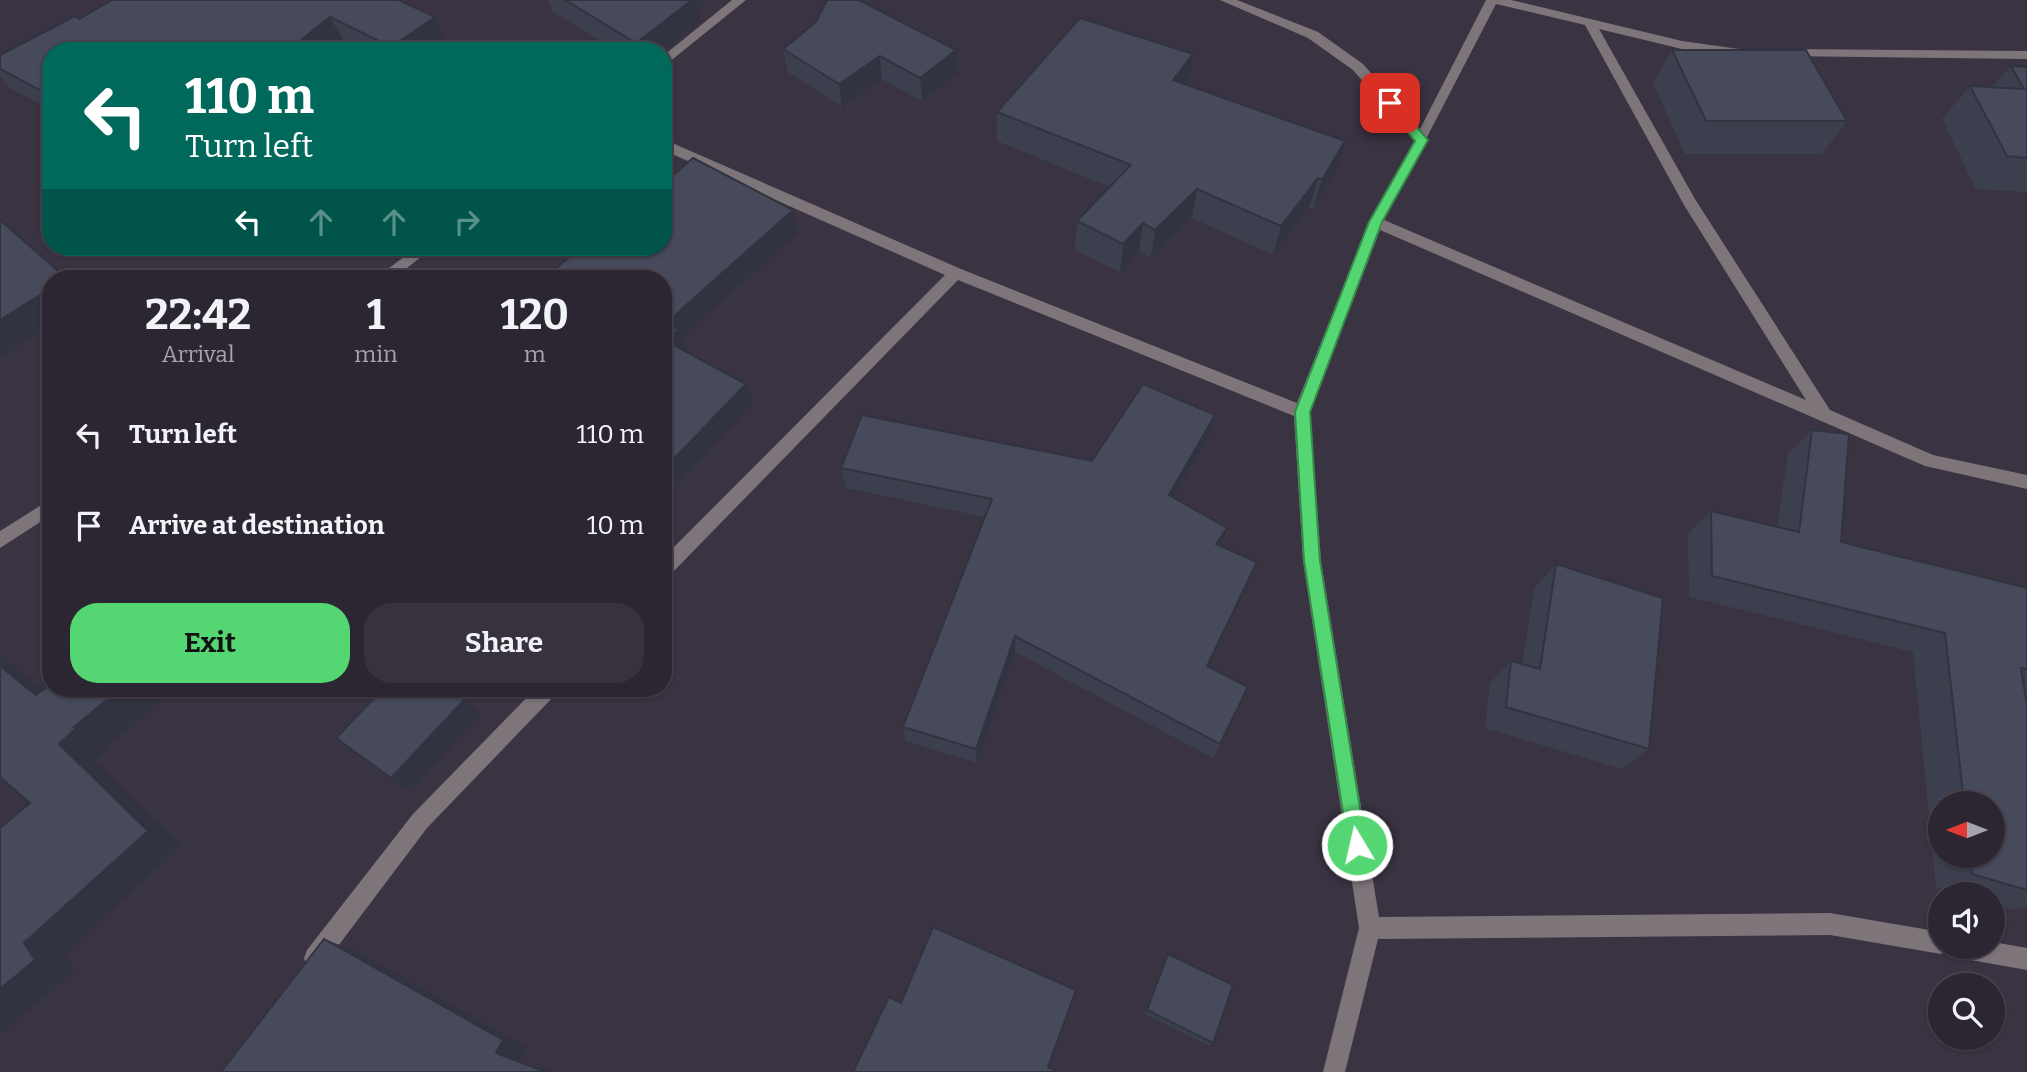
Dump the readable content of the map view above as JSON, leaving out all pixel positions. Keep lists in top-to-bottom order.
{
  "north": "left",
  "page": {
    "turn": ["110 m", "Turn left"],
    "eta": [
      "22:42",
      "Arrival",
      "1",
      "min",
      "120",
      "m"
    ],
    "list": [
      {
        "name": "Turn left",
        "value": "110 m"
      },
      {
        "name": "Arrive at destination",
        "value": "10 m"
      }
    ],
    "buttons": ["Exit", "Share"]
  }
}
